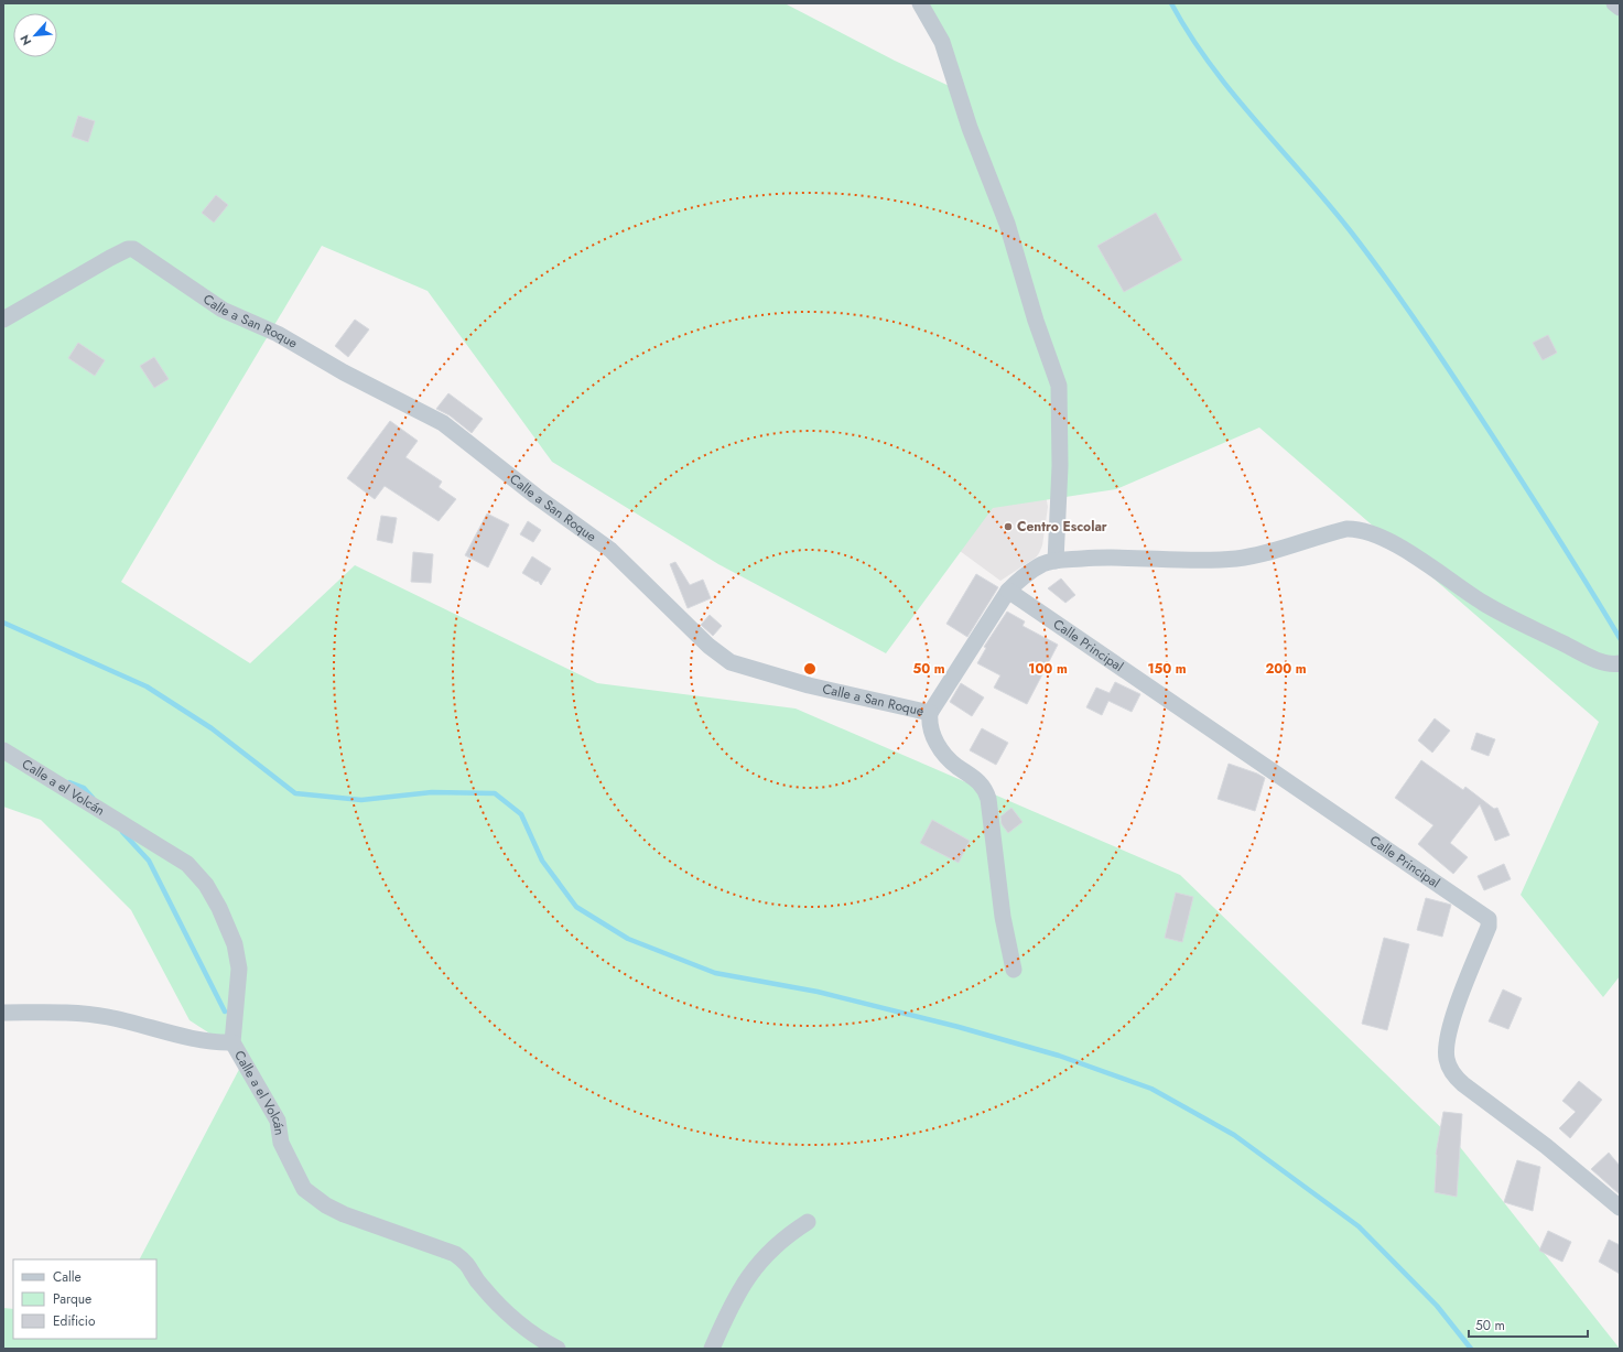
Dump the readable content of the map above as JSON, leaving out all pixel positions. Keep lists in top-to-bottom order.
{
  "streets": {
    "street": ["Calle a San Roque", "Calle Principal", "Calle a el Volcán"]
  },
  "crossings": [
    ["Calle a San Roque", "Calle Principal"]
  ],
  "places": ["Centro Escolar"],
  "legend": ["Calle", "Parque", "Edificio"],
  "scale_bar": "50 m",
  "north": "bottom left",
  "rings": [
    "50 m",
    "100 m",
    "150 m",
    "200 m"
  ]
}
